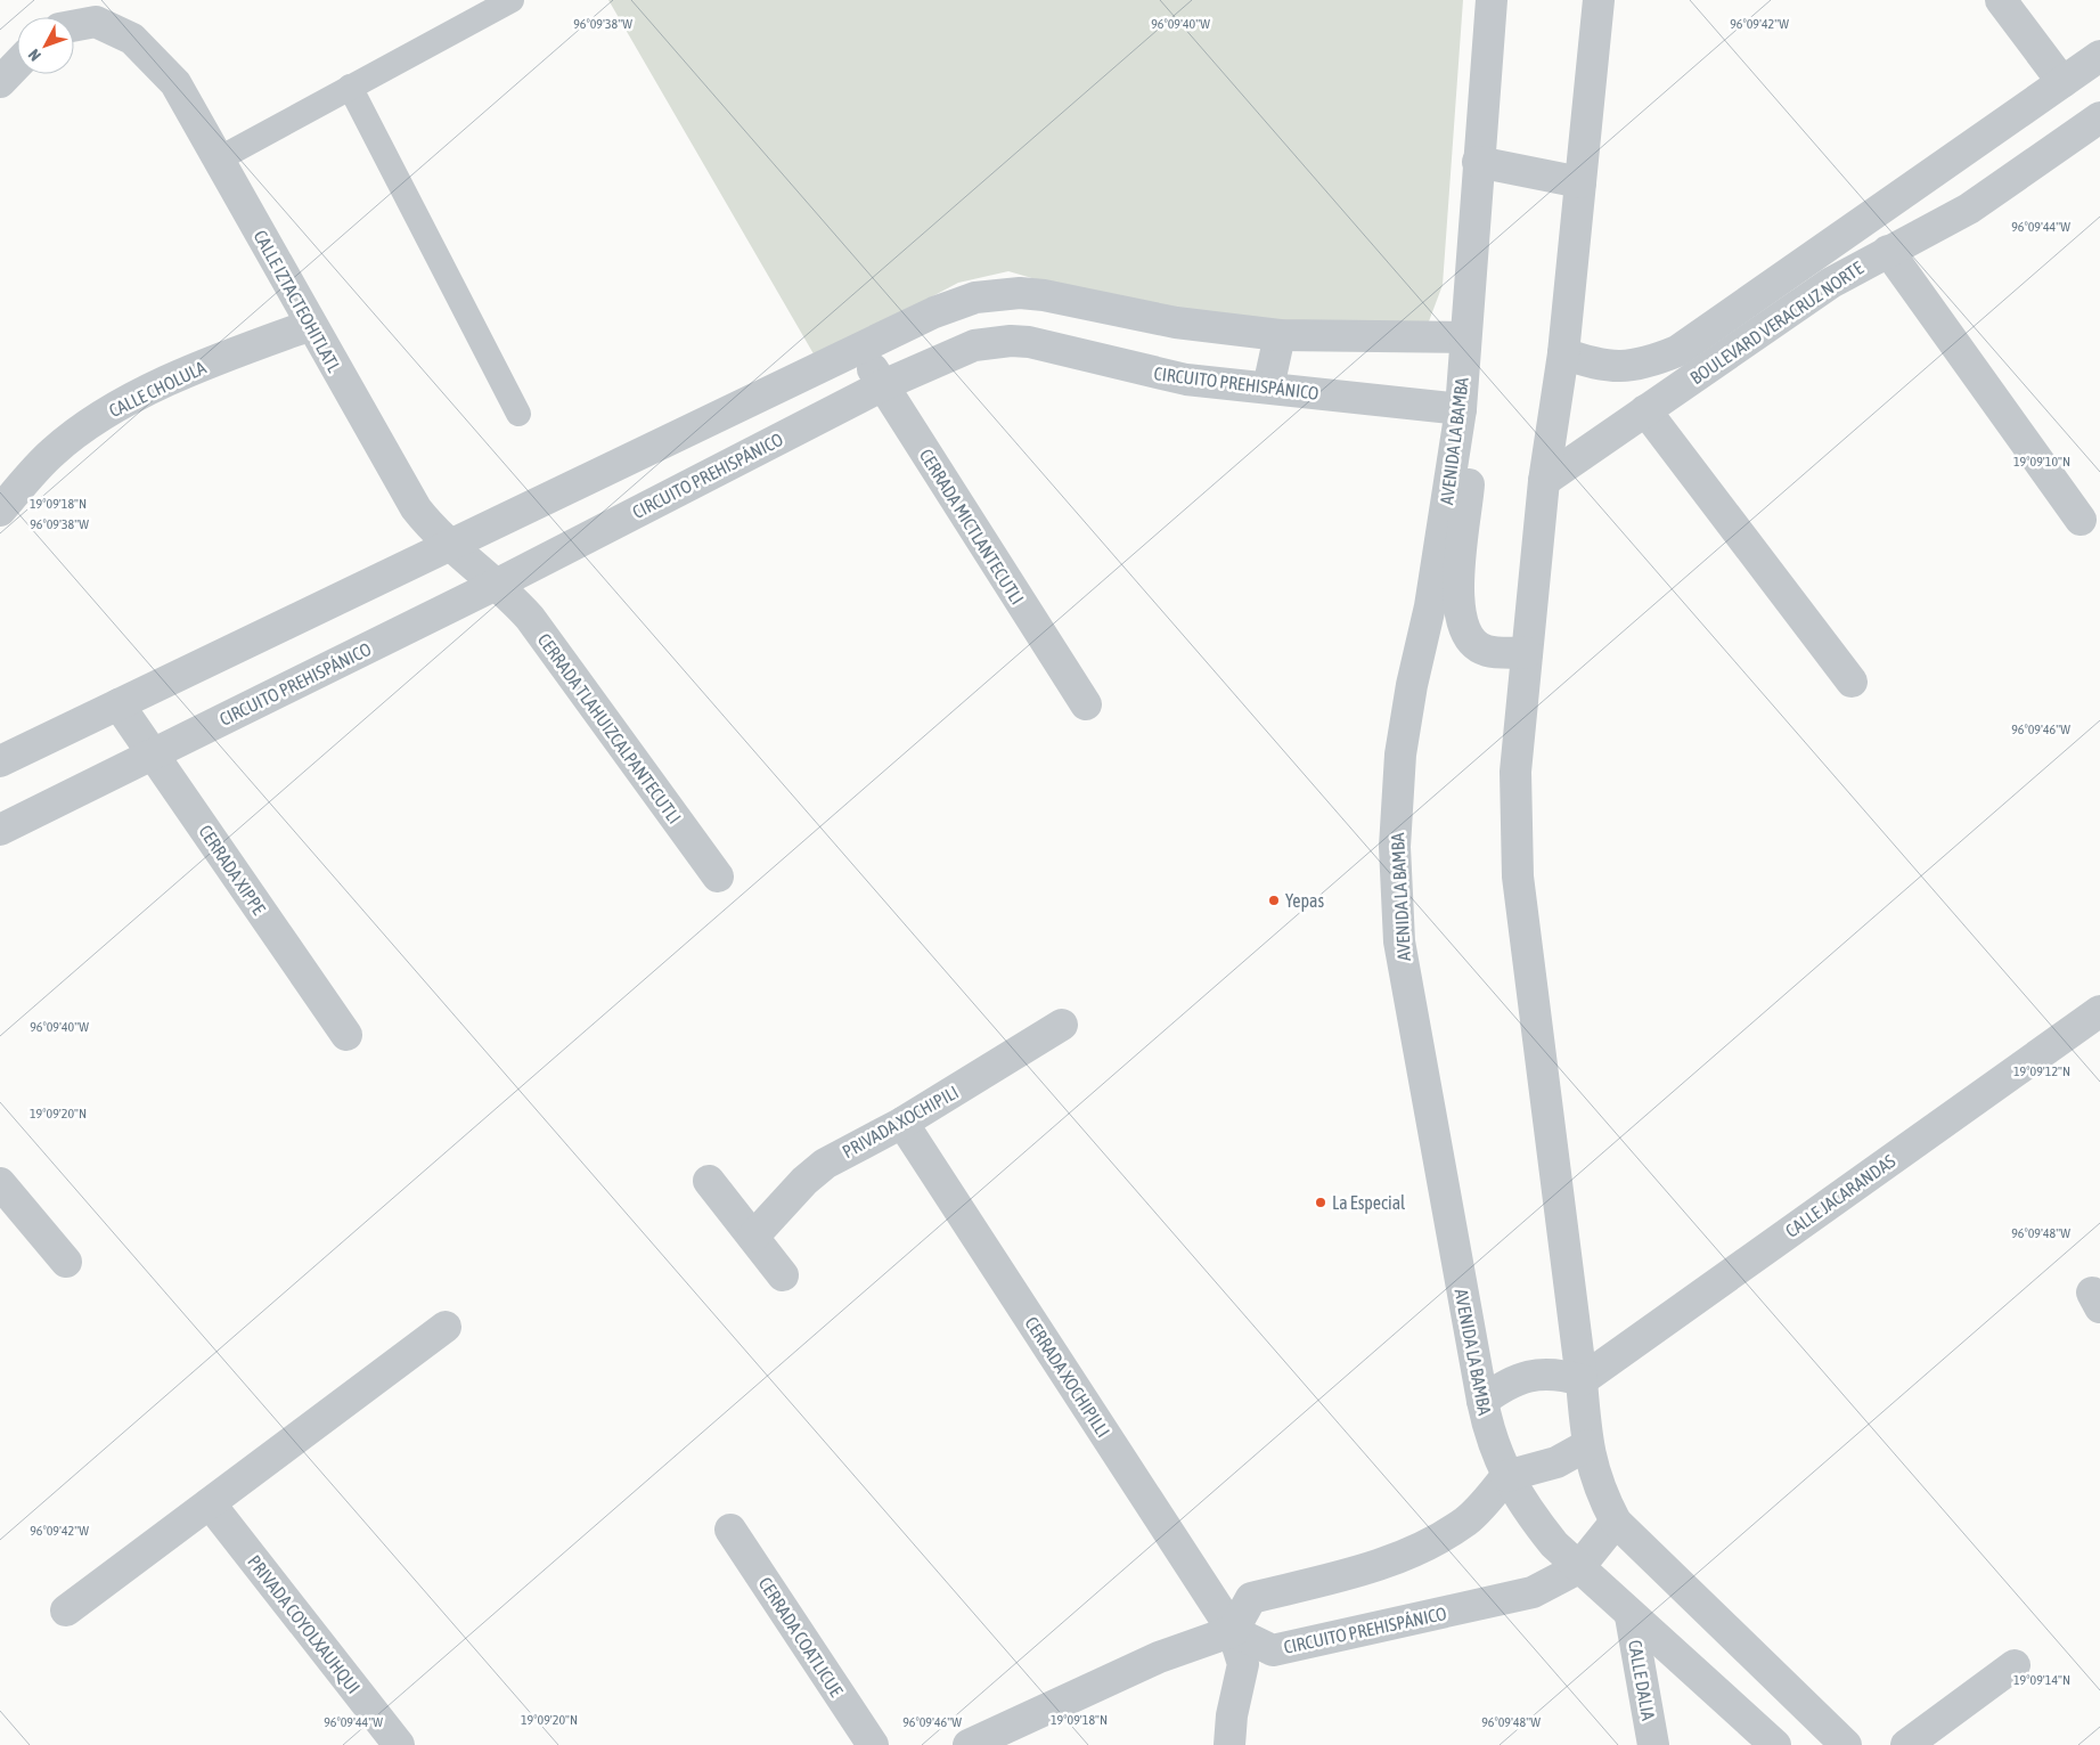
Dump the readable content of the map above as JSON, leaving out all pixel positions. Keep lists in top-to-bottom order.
{
  "streets": {
    "street": [
      "CALLE IZTACTEOHITLATL",
      "BOULEVARD VERACRUZ NORTE",
      "CIRCUITO PREHISPÁNICO",
      "CALLE CHOLULA",
      "AVENIDA LA BAMBA",
      "CERRADA MICTLANTECUTLI",
      "CERRADA TLAHUIZCALPANTECUTLI",
      "CERRADA XIPPE",
      "PRIVADA XOCHIPILI",
      "CALLE JACARANDAS",
      "CERRADA XOCHIPILLI",
      "PRIVADA COYOLXAUHQUI",
      "CERRADA COATLICUE",
      "CALLE DALIA"
    ]
  },
  "crossings": [
    ["CALLE IZTACTEOHITLATL", "CIRCUITO PREHISPÁNICO"],
    ["CALLE IZTACTEOHITLATL", "CALLE CHOLULA"],
    ["CALLE IZTACTEOHITLATL", "CERRADA TLAHUIZCALPANTECUTLI"],
    ["CIRCUITO PREHISPÁNICO", "AVENIDA LA BAMBA"],
    ["CIRCUITO PREHISPÁNICO", "CERRADA MICTLANTECUTLI"],
    ["CIRCUITO PREHISPÁNICO", "CERRADA TLAHUIZCALPANTECUTLI"],
    ["CIRCUITO PREHISPÁNICO", "CERRADA XIPPE"],
    ["CIRCUITO PREHISPÁNICO", "CERRADA XOCHIPILLI"],
    ["AVENIDA LA BAMBA", "CALLE JACARANDAS"],
    ["AVENIDA LA BAMBA", "CALLE DALIA"],
    ["PRIVADA XOCHIPILI", "CERRADA XOCHIPILLI"]
  ],
  "places": ["Yepas", "La Especial"],
  "north": "bottom left",
  "coordinates": [
    "96°09'38\"W",
    "96°09'40\"W",
    "96°09'42\"W",
    "96°09'44\"W",
    "19°09'10\"N",
    "19°09'18\"N",
    "96°09'46\"W",
    "19°09'12\"N",
    "19°09'20\"N",
    "96°09'48\"W",
    "19°09'14\"N"
  ]
}
